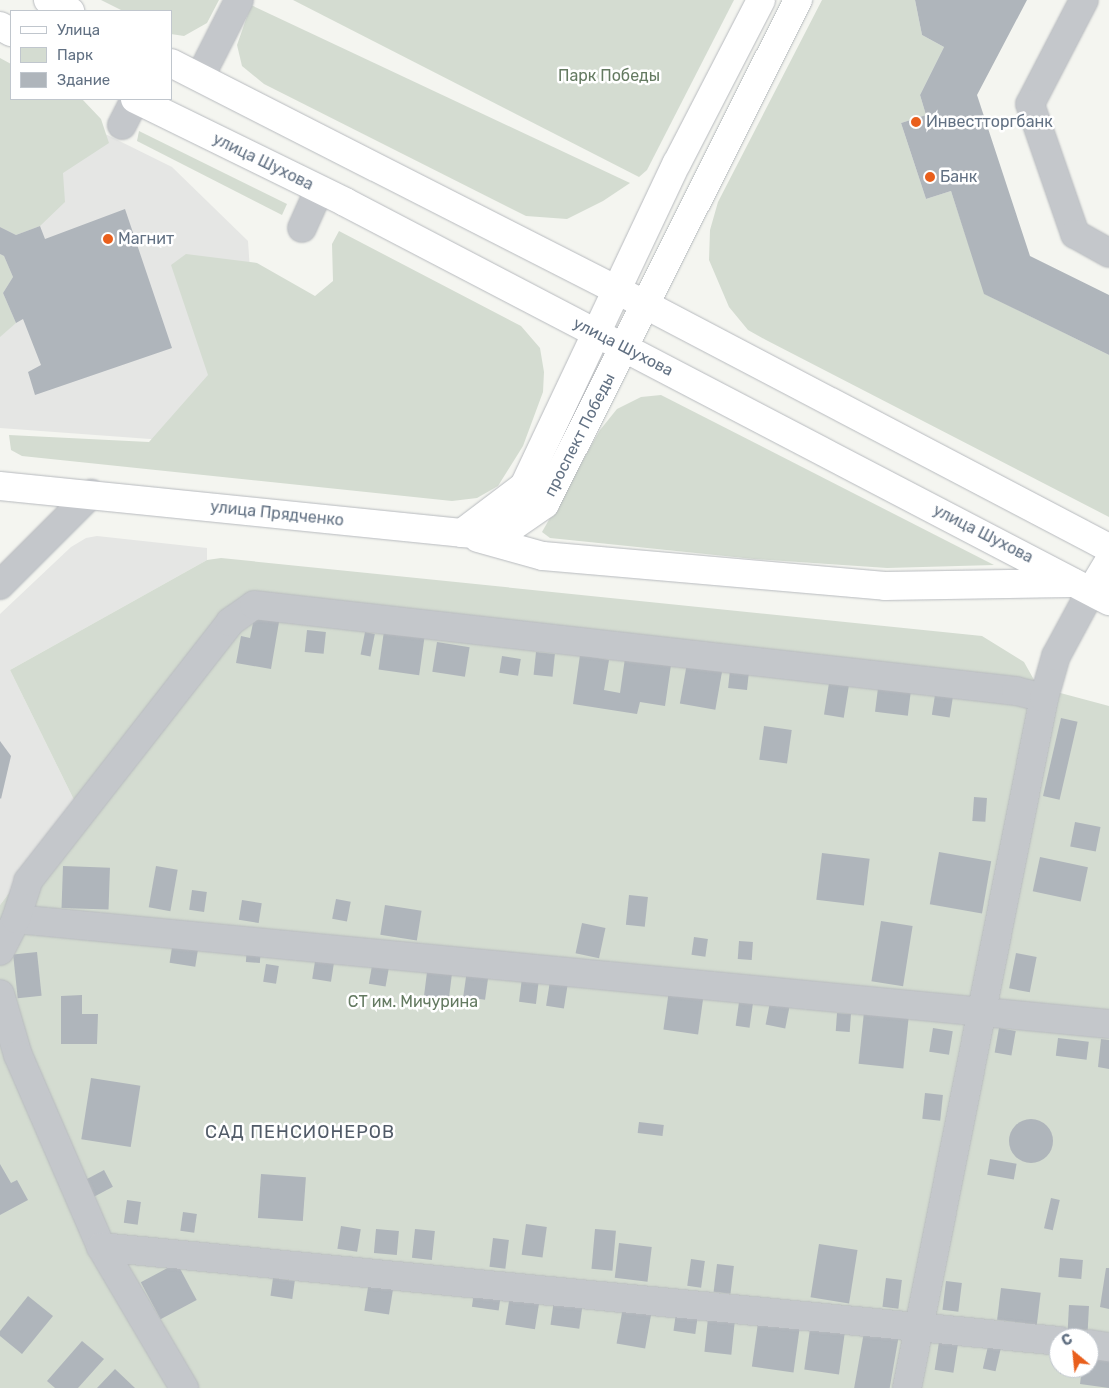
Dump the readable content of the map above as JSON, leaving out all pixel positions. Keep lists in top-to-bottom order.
{
  "streets": {
    "main road": ["улица Шухова", "проспект Победы", "улица Прядченко"]
  },
  "crossings": [
    ["улица Шухова", "проспект Победы"],
    ["проспект Победы", "улица Прядченко"]
  ],
  "districts": ["САД ПЕНСИОНЕРОВ"],
  "parks": ["Парк Победы", "СТ им. Мичурина"],
  "places": ["Инвестторгбанк", "Банк", "Магнит"],
  "legend": ["Улица", "Парк", "Здание"],
  "north": "top left"
}
